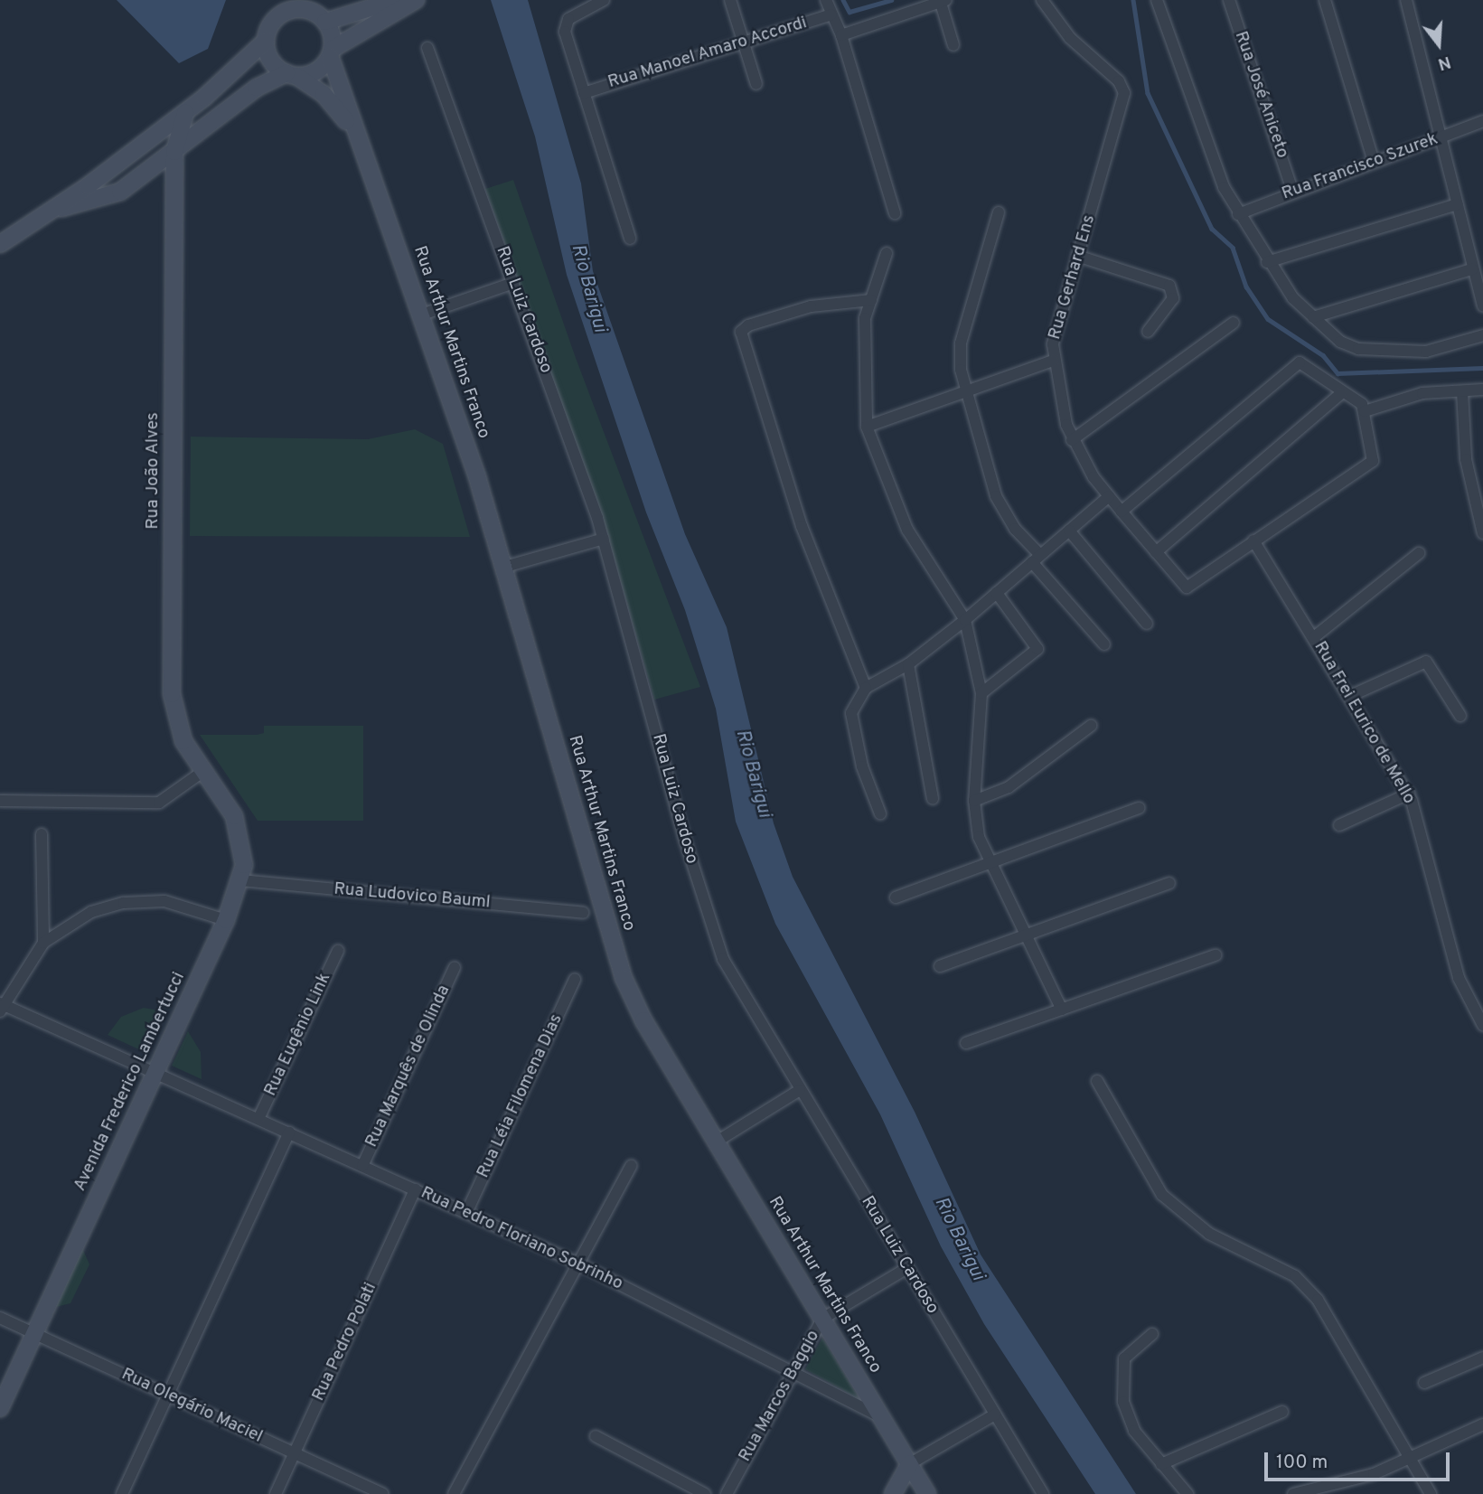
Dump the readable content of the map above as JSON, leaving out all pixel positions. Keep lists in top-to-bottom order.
{
  "streets": {
    "street": [
      "Rua Manoel Amaro Accordi",
      "Rua José Aniceto",
      "Rua Francisco Szurek",
      "Rua Gerhard Ens",
      "Rua Luiz Cardoso",
      "Rua Arthur Martins Franco",
      "Rua João Alves",
      "Rua Frei Eurico de Mello",
      "Rua Ludovico Bauml",
      "Rua Eugênio Link",
      "Rua Marquês de Olinda",
      "Avenida Frederico Lambertucci",
      "Rua Léia Filomena Dias",
      "Rua Pedro Floriano Sobrinho",
      "Rua Pedro Polati",
      "Rua Marcos Baggio",
      "Rua Olegário Maciel"
    ]
  },
  "crossings": [
    ["Rua José Aniceto", "Rua Francisco Szurek"],
    ["Rua Gerhard Ens", "Rua Frei Eurico de Mello"],
    ["Rua Luiz Cardoso", "Rua Marcos Baggio"],
    ["Rua Arthur Martins Franco", "Rua Pedro Floriano Sobrinho"],
    ["Rua Arthur Martins Franco", "Rua Marcos Baggio"],
    ["Rua João Alves", "Avenida Frederico Lambertucci"],
    ["Rua Ludovico Bauml", "Avenida Frederico Lambertucci"],
    ["Rua Eugênio Link", "Rua Pedro Floriano Sobrinho"],
    ["Rua Marquês de Olinda", "Rua Pedro Floriano Sobrinho"],
    ["Avenida Frederico Lambertucci", "Rua Pedro Floriano Sobrinho"],
    ["Avenida Frederico Lambertucci", "Rua Olegário Maciel"],
    ["Rua Léia Filomena Dias", "Rua Pedro Floriano Sobrinho"],
    ["Rua Pedro Floriano Sobrinho", "Rua Pedro Polati"],
    ["Rua Pedro Floriano Sobrinho", "Rua Marcos Baggio"],
    ["Rua Pedro Polati", "Rua Olegário Maciel"]
  ],
  "water": ["Rio Barigui"],
  "scale_bar": "100 m",
  "north": "bottom"
}
